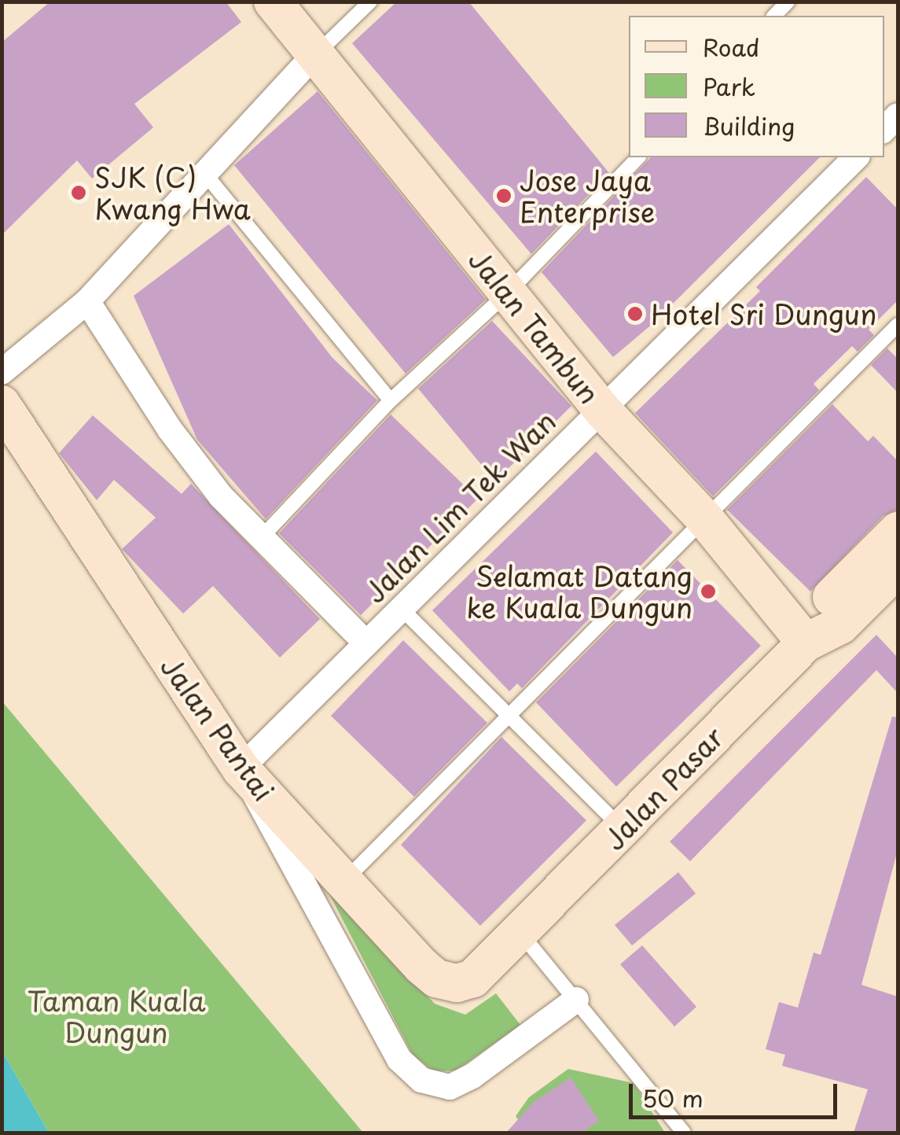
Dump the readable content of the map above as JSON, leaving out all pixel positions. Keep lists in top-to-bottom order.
{
  "streets": {
    "main road": ["Jalan Tambun", "Jalan Pantai", "Jalan Pasar"],
    "street": ["Jalan Lim Tek Wan"]
  },
  "crossings": [
    ["Jalan Tambun", "Jalan Lim Tek Wan"],
    ["Jalan Tambun", "Jalan Pasar"],
    ["Jalan Lim Tek Wan", "Jalan Pantai"],
    ["Jalan Pantai", "Jalan Pasar"]
  ],
  "parks": ["Taman Kuala Dungun"],
  "places": [
    "SJK (C) Kwang Hwa",
    "Jose Jaya Enterprise",
    "Hotel Sri Dungun",
    "Selamat Datang ke Kuala Dungun"
  ],
  "legend": ["Road", "Park", "Building"],
  "scale_bar": "50 m"
}
